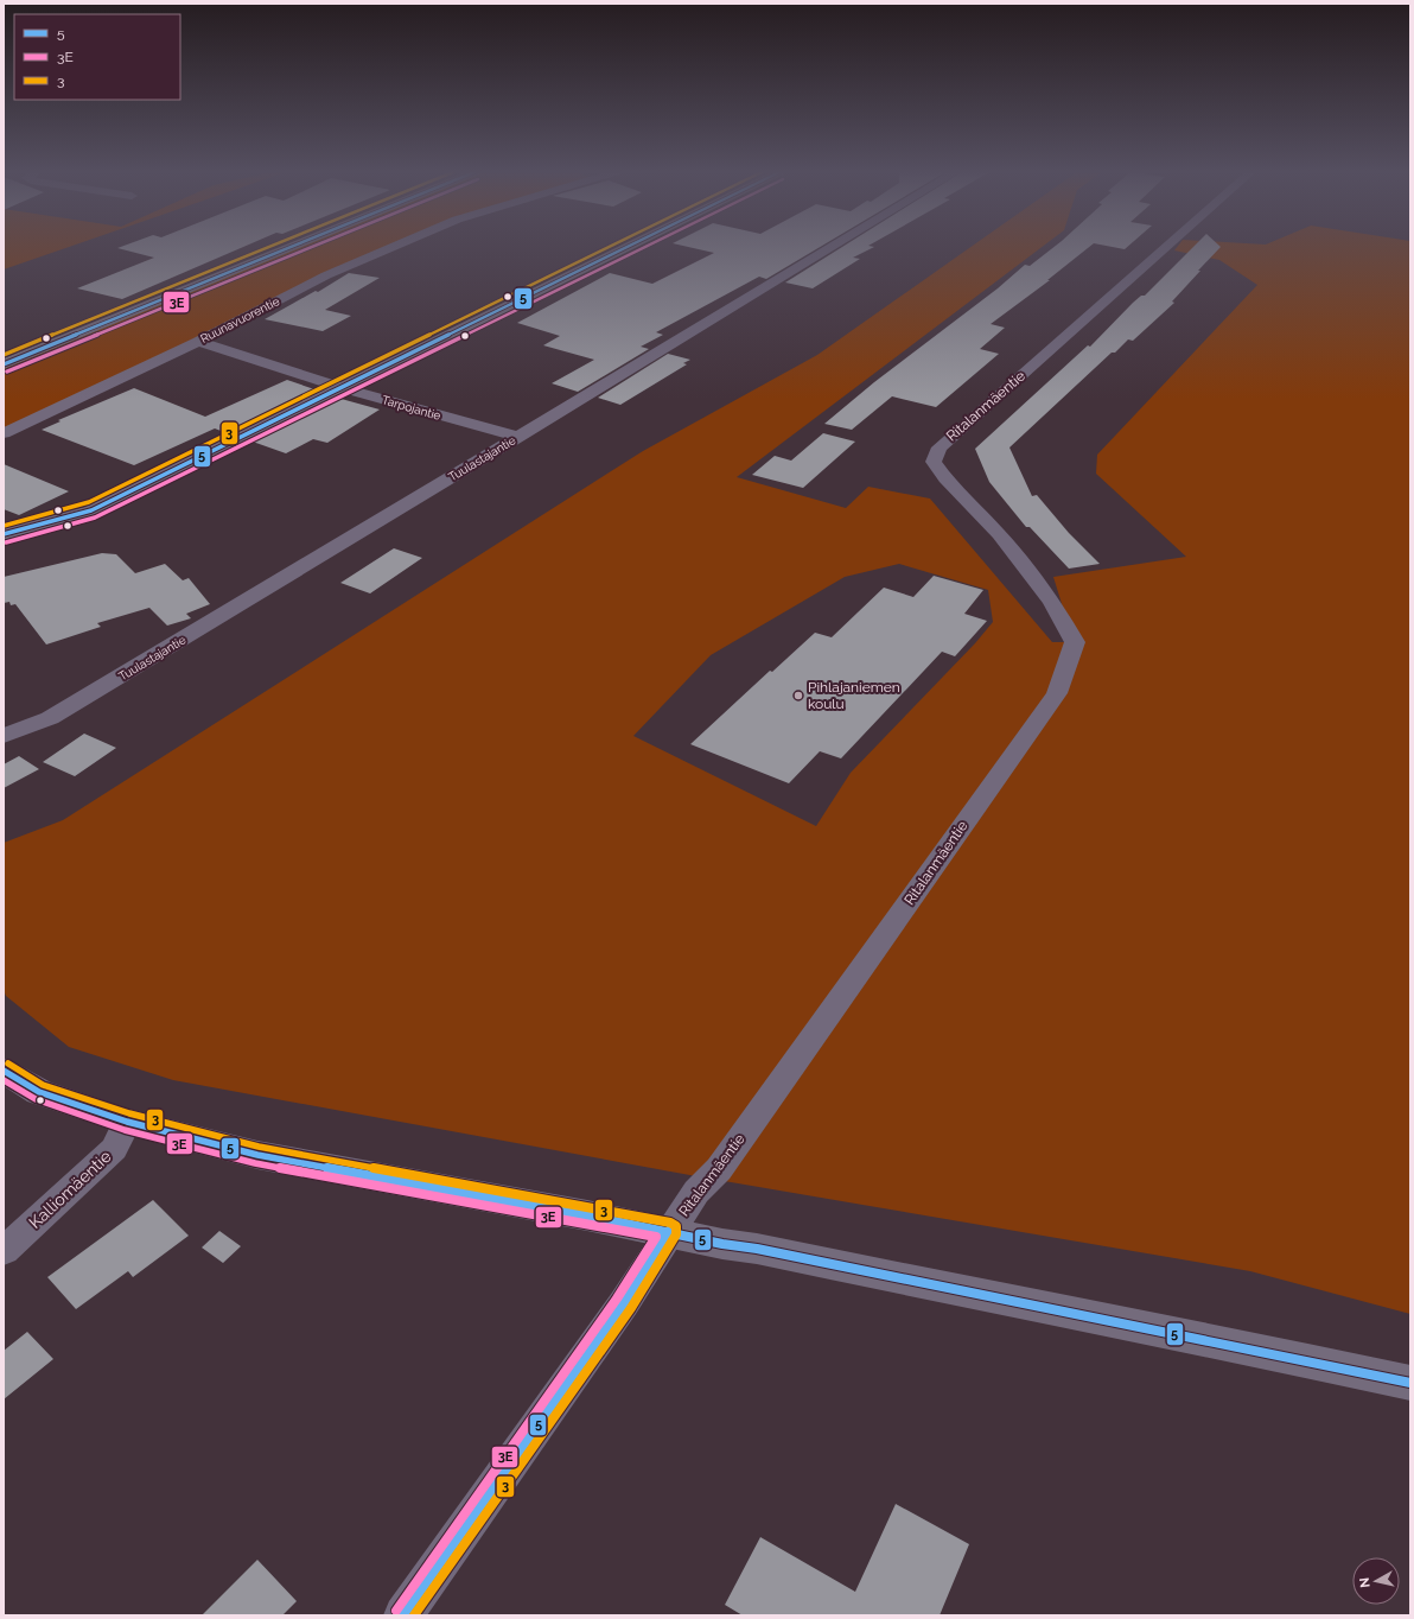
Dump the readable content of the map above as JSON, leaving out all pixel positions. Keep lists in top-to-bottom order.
{
  "streets": {
    "street": [
      "Ruunavuorentie",
      "Ritalanmäentie",
      "Tarpojantie",
      "Tuulastajantie",
      "Kalliomäentie"
    ]
  },
  "crossings": [
    ["Ruunavuorentie", "Tarpojantie"],
    ["Tarpojantie", "Tuulastajantie"]
  ],
  "places": ["Pihlajaniemen koulu"],
  "lines": ["transit line 5", "transit line 3E", "transit line 3"],
  "legend": ["5", "3E", "3"],
  "north": "left"
}
